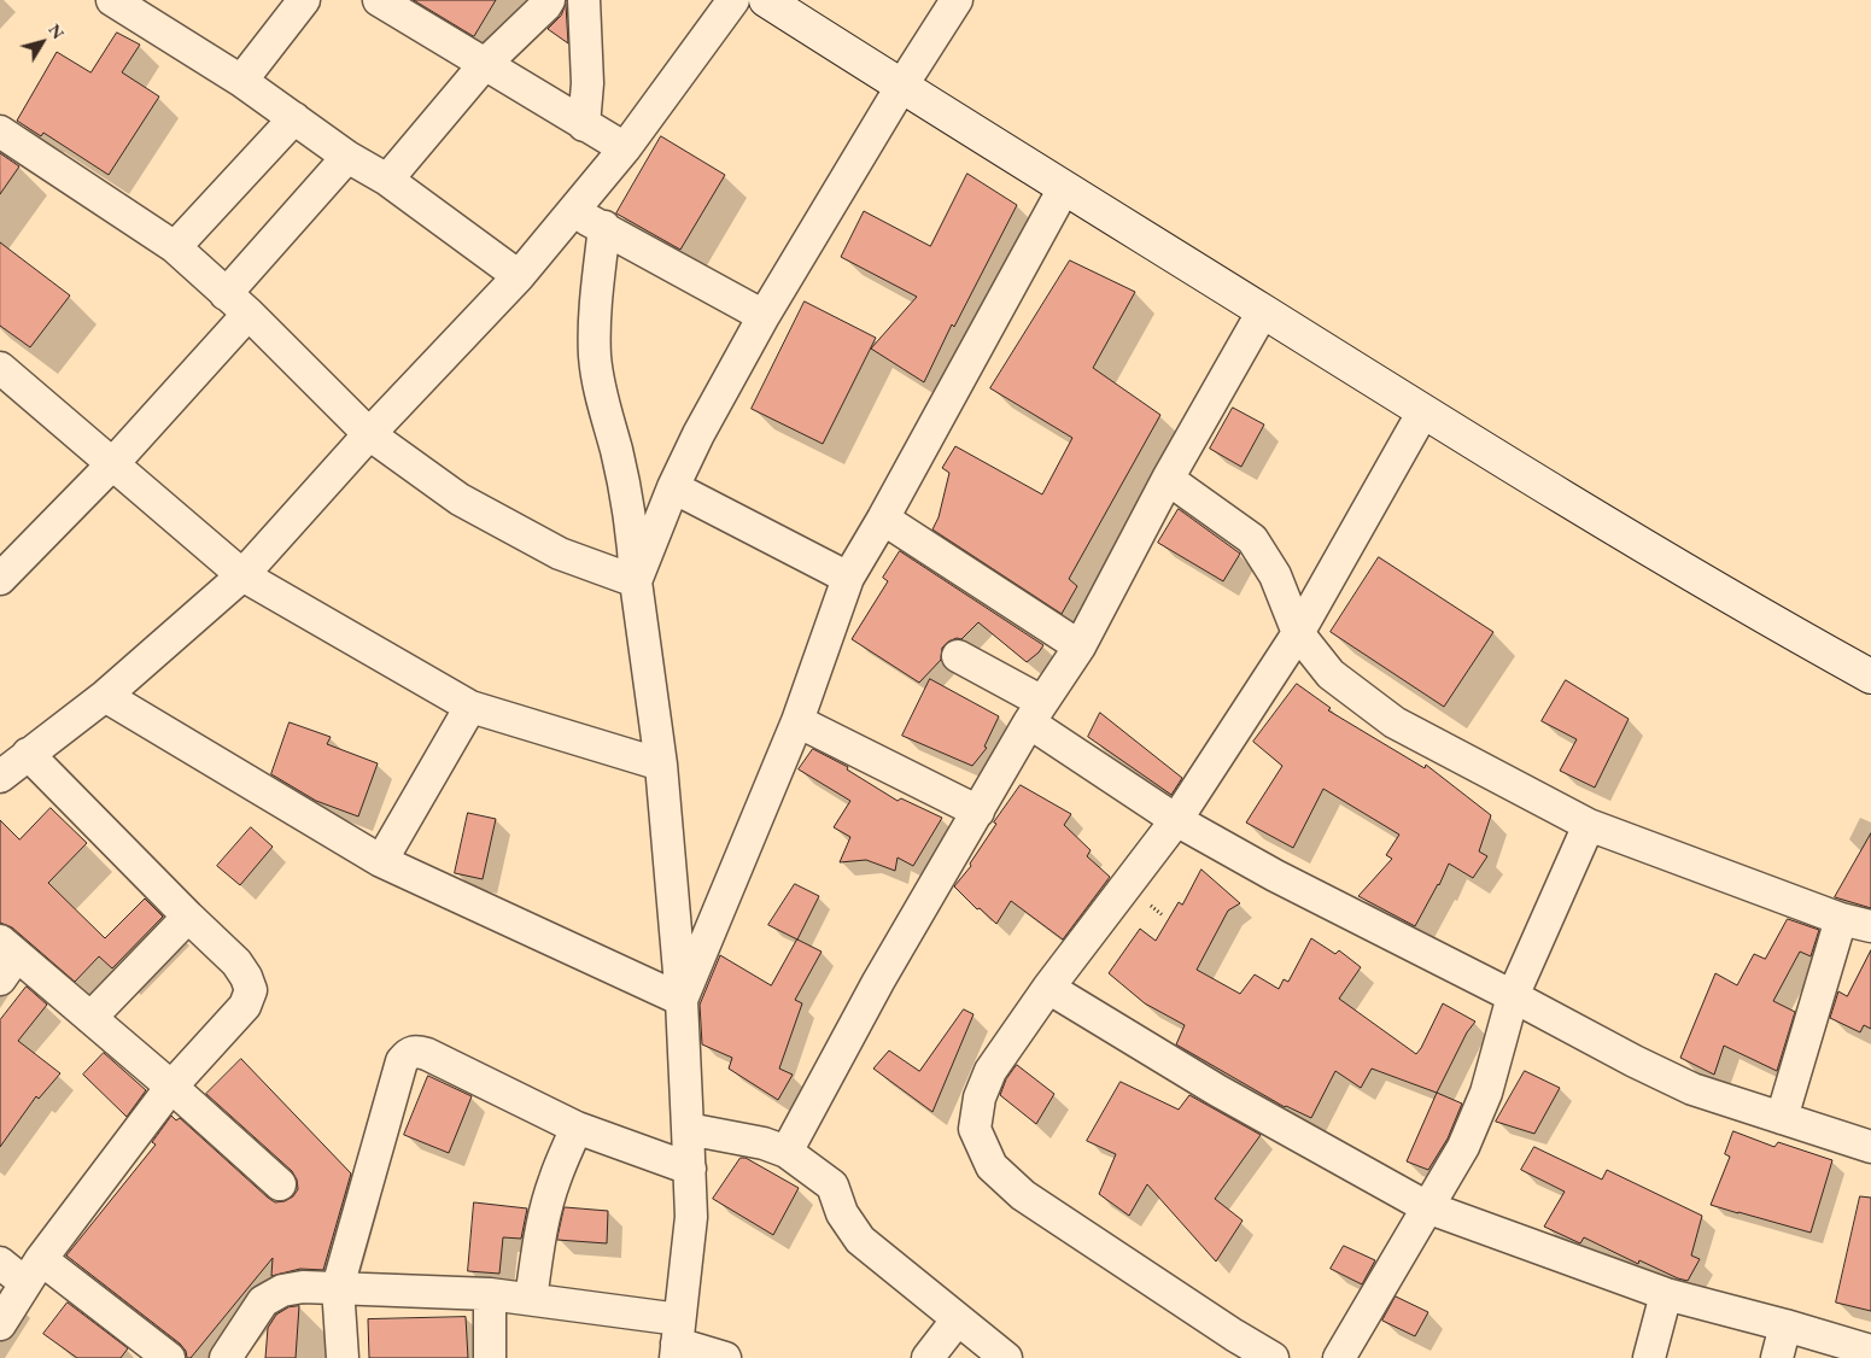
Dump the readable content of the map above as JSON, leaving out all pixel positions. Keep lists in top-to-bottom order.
{
  "north": "top right"
}
